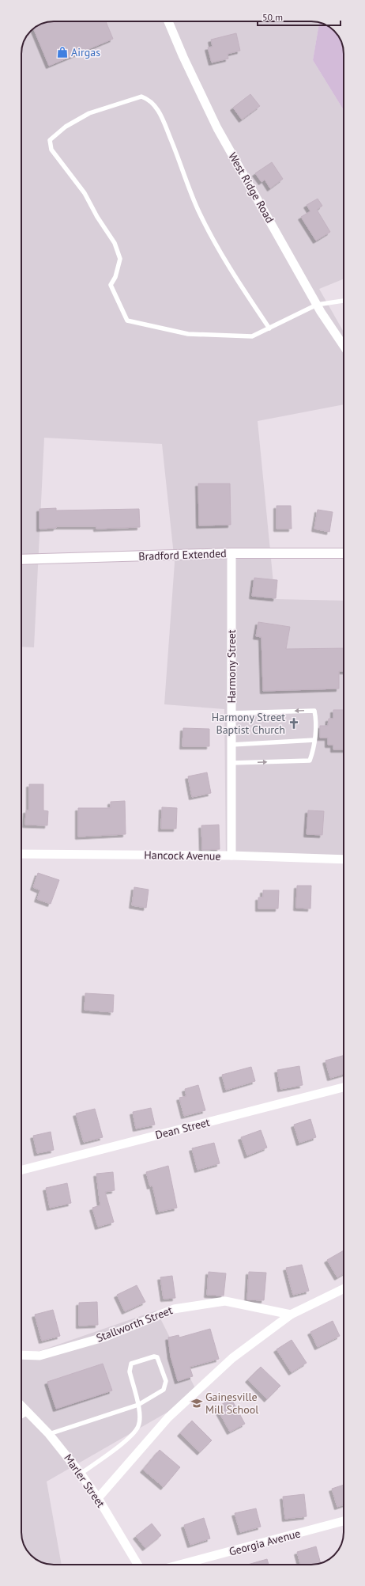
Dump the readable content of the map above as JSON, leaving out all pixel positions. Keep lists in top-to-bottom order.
{
  "streets": {
    "street": [
      "West Ridge Road",
      "Bradford Extended",
      "Harmony Street",
      "Hancock Avenue",
      "Dean Street",
      "Stallworth Street",
      "Marler Street",
      "Georgia Avenue"
    ]
  },
  "crossings": [
    ["Bradford Extended", "Harmony Street"],
    ["Harmony Street", "Hancock Avenue"]
  ],
  "places": {
    "shop": ["Airgas"],
    "church": ["Harmony Street Baptist Church"],
    "school or university": ["Gainesville Mill School"]
  },
  "scale_bar": "50 m"
}
